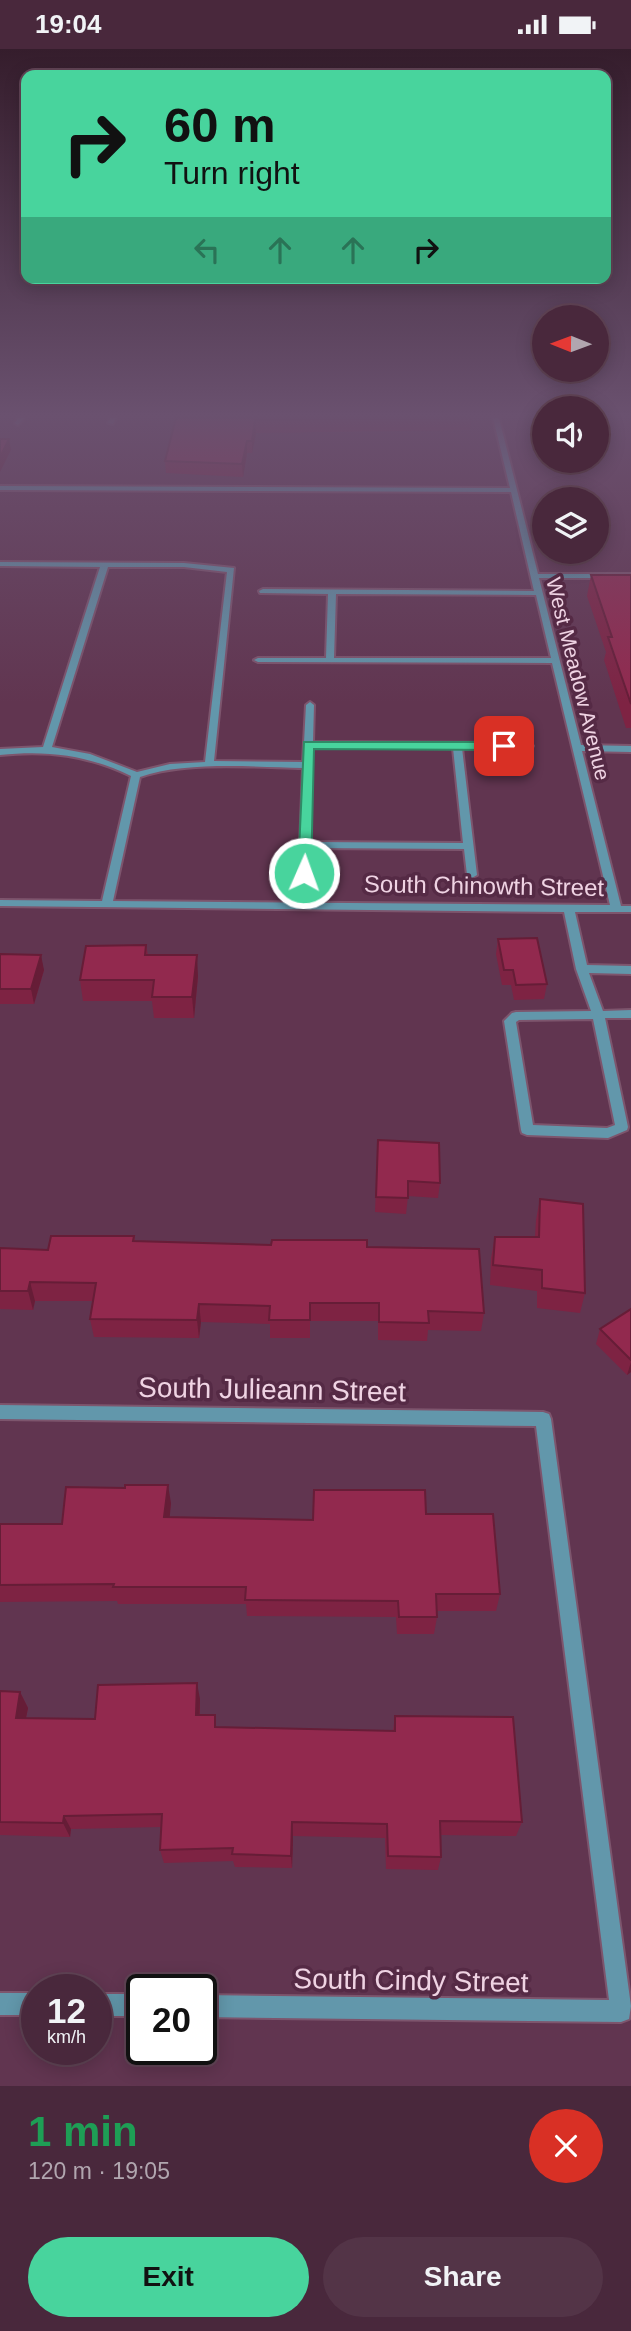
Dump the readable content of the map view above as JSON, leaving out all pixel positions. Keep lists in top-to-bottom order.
{
  "streets": {
    "street": [
      "West Meadow Avenue",
      "South Chinowth Street",
      "South Julieann Street",
      "South Cindy Street"
    ]
  },
  "crossings": [
    ["West Meadow Avenue", "South Chinowth Street"],
    ["South Julieann Street", "South Cindy Street"]
  ],
  "north": "left",
  "page": {
    "status": "19:04",
    "turn": ["60 m", "Turn right"],
    "speed": "12 km/h",
    "limit": "20",
    "heading": ["1 min", "120 m · 19:05"],
    "buttons": ["Exit", "Share"]
  }
}
